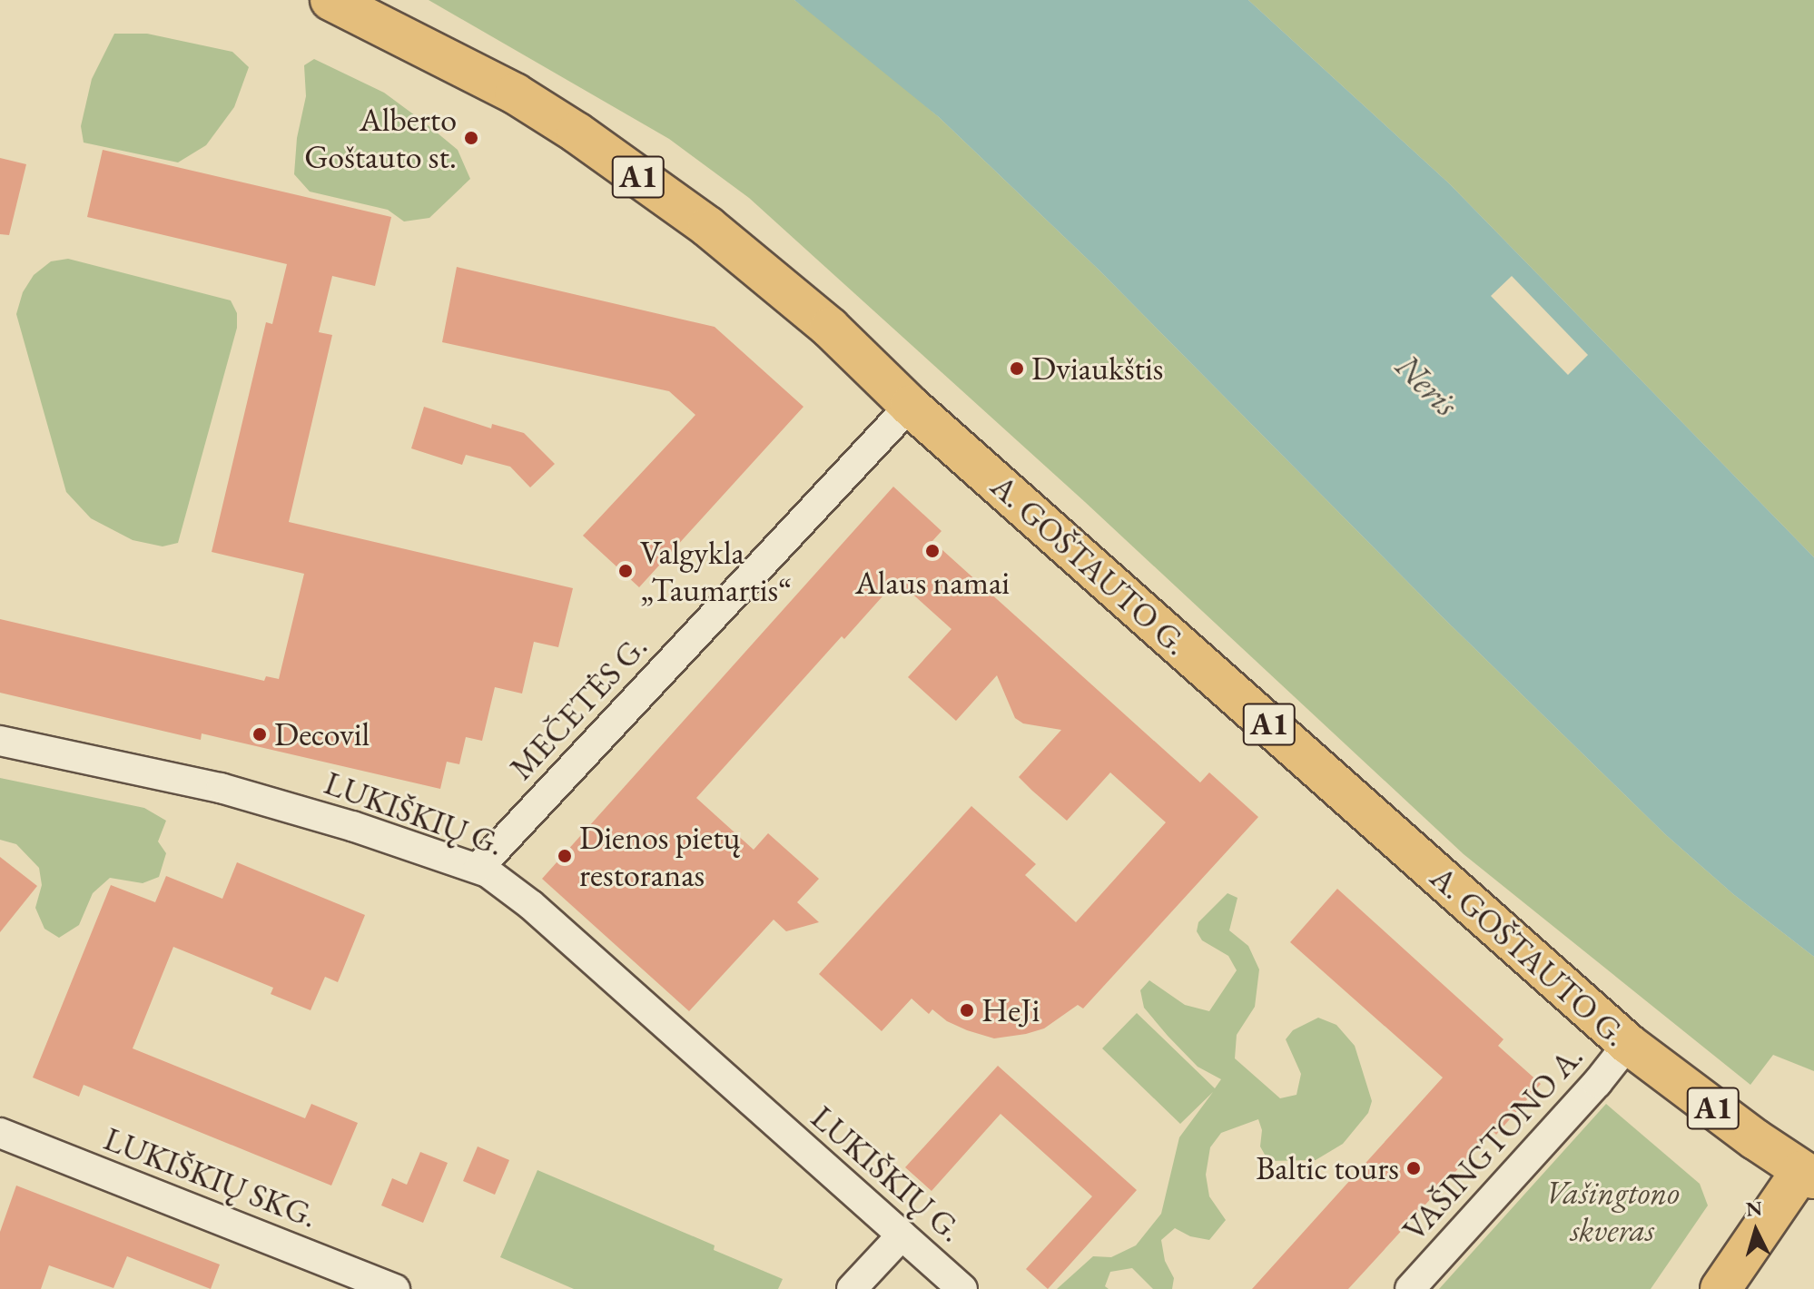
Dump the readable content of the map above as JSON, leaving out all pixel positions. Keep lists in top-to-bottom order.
{
  "streets": {
    "main road": ["A1", "A. GOŠTAUTO G."],
    "street": [
      "MEČETĖS G.",
      "LUKIŠKIŲ G.",
      "VAŠINGTONO A.",
      "LUKIŠKIŲ SKG."
    ]
  },
  "crossings": [
    ["A. GOŠTAUTO G.", "MEČETĖS G."],
    ["A. GOŠTAUTO G.", "VAŠINGTONO A."],
    ["MEČETĖS G.", "LUKIŠKIŲ G."]
  ],
  "water": ["Neris"],
  "parks": ["Vašingtono skveras"],
  "places": [
    "Alberto Goštauto st.",
    "Dviaukštis",
    "Alaus namai",
    "Valgykla „Taumartis“",
    "Decovil",
    "Dienos pietų restoranas",
    "HeJi",
    "Baltic tours"
  ],
  "north": "top"
}
